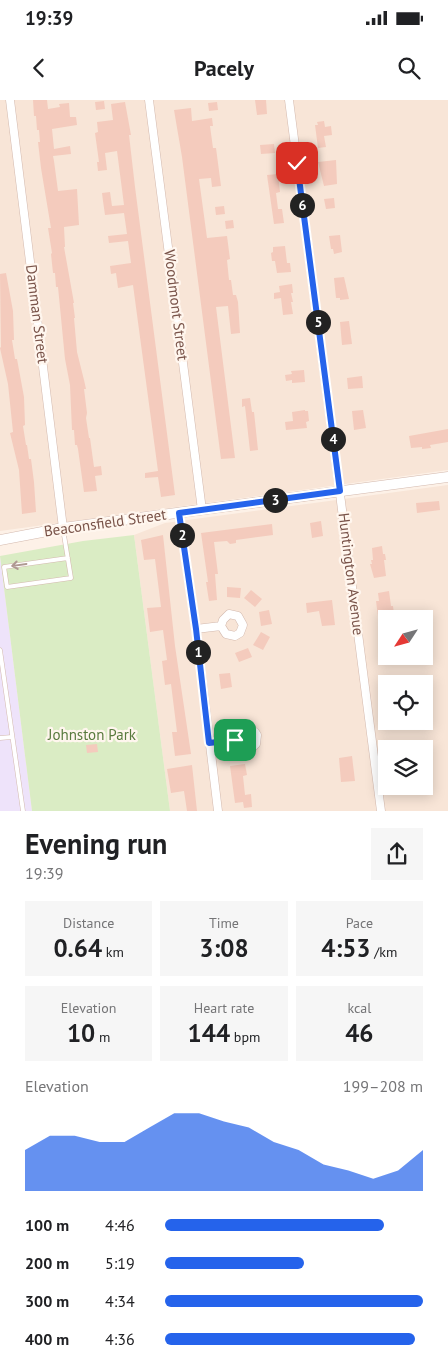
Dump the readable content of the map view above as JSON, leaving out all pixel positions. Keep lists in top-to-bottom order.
{
  "streets": {
    "street": [
      "Woodmont Street",
      "Damman Street",
      "Beaconsfield Street",
      "Huntington Avenue"
    ]
  },
  "crossings": [
    ["Woodmont Street", "Beaconsfield Street"],
    ["Damman Street", "Beaconsfield Street"],
    ["Beaconsfield Street", "Huntington Avenue"]
  ],
  "parks": ["Johnston Park"],
  "north": "bottom left",
  "page": {
    "status": "19:39",
    "header": "Pacely",
    "pins": [
      "6",
      "5",
      "4",
      "3",
      "2",
      "1"
    ],
    "heading": ["Evening run", "19:39"],
    "stats": [
      ["Distance", "0.64 km"],
      ["Time", "3:08"],
      ["Pace", "4:53 /km"],
      ["Elevation", "10 m"],
      ["Heart rate", "144 bpm"],
      ["kcal", "46"]
    ],
    "chart": ["Elevation", "199–208 m"],
    "list": [
      {
        "name": "100 m",
        "note": "4:46"
      },
      {
        "name": "200 m",
        "note": "5:19"
      },
      {
        "name": "300 m",
        "note": "4:34"
      },
      {
        "name": "400 m",
        "note": "4:36"
      }
    ]
  }
}
